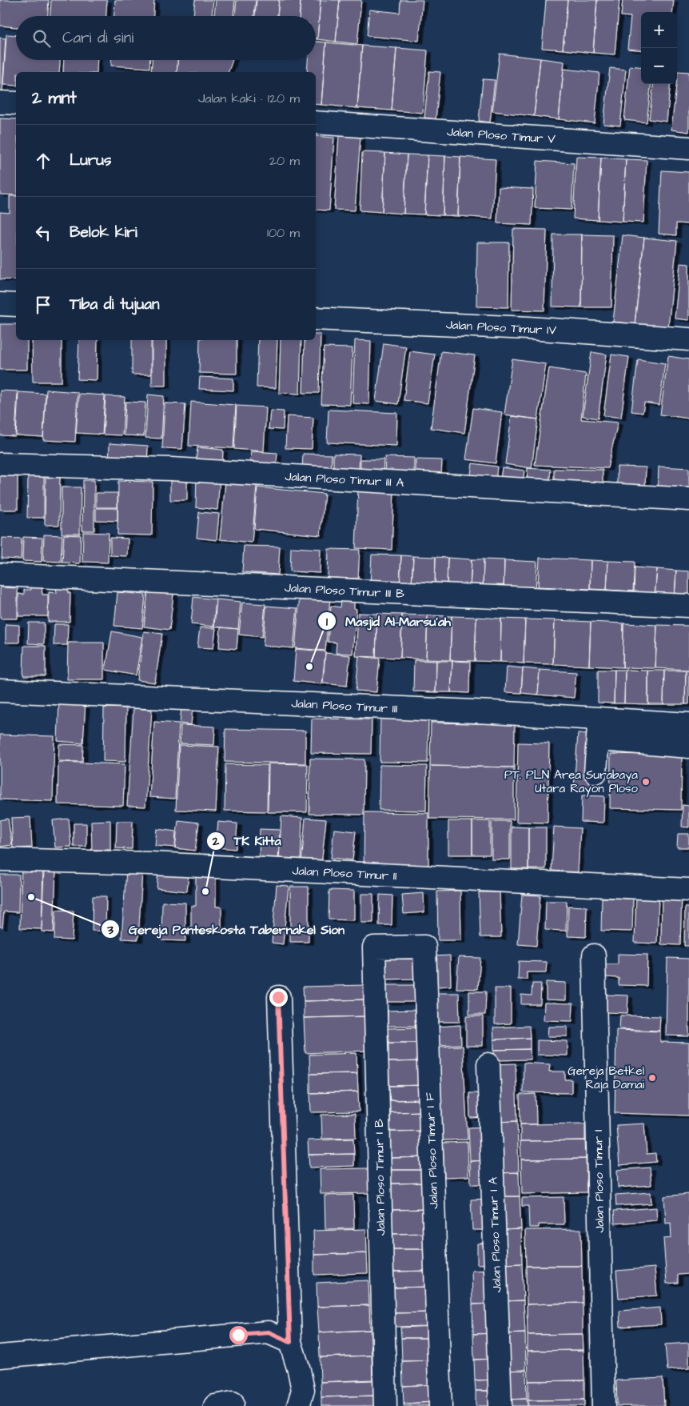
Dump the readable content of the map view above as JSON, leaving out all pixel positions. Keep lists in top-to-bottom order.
{
  "streets": {
    "street": [
      "Jalan Ploso Timur V",
      "Jalan Ploso Timur IV",
      "Jalan Ploso Timur III A",
      "Jalan Ploso Timur III B",
      "Jalan Ploso Timur III",
      "Jalan Ploso Timur II",
      "Jalan Ploso Timur I F",
      "Jalan Ploso Timur I B",
      "Jalan Ploso Timur I",
      "Jalan Ploso Timur I A"
    ]
  },
  "crossings": [
    ["Jalan Ploso Timur I F", "Jalan Ploso Timur I B"]
  ],
  "places": [
    "Masjid Al-Marsu'ah",
    "PT. PLN Area Surabaya Utara Rayon Ploso",
    "TK Kitta",
    "Gereja Panteskosta Tabernakel Sion",
    "Gereja Betkel Raja Damai"
  ],
  "page": {
    "map_buttons": ["+", "−"],
    "search": "Cari di sini",
    "heading": ["2 mnt", "Jalan kaki · 120 m"],
    "list": [
      ["Lurus", "20 m"],
      ["Belok kiri", "100 m"],
      "Tiba di tujuan"
    ]
  }
}
